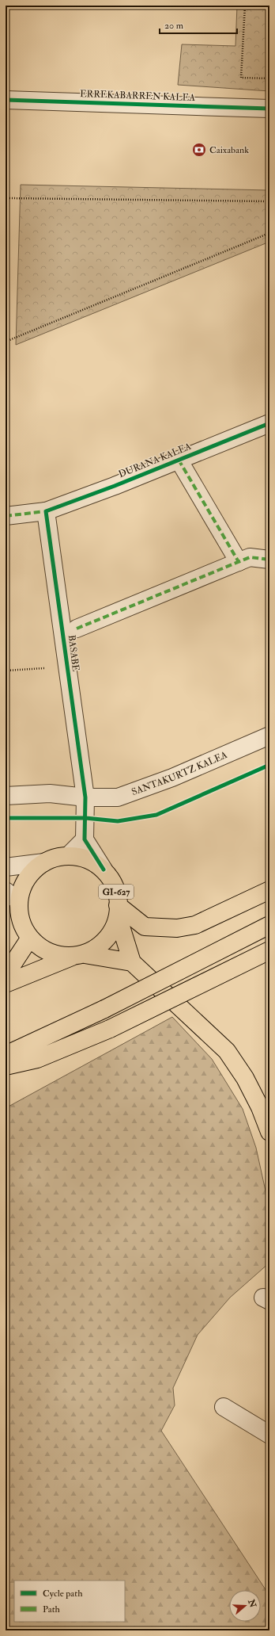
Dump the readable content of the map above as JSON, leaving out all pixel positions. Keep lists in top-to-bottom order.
{
  "streets": {
    "main road": ["GI-627"],
    "street": [
      "ERREKABARREN KALEA",
      "DURANA KALEA",
      "BASABE",
      "SANTAKURTZ KALEA"
    ]
  },
  "crossings": [
    ["DURANA KALEA", "BASABE"],
    ["BASABE", "SANTAKURTZ KALEA"]
  ],
  "places": {
    "bank": ["Caixabank"]
  },
  "legend": ["Cycle path", "Path"],
  "scale_bar": "20 m",
  "north": "right"
}
